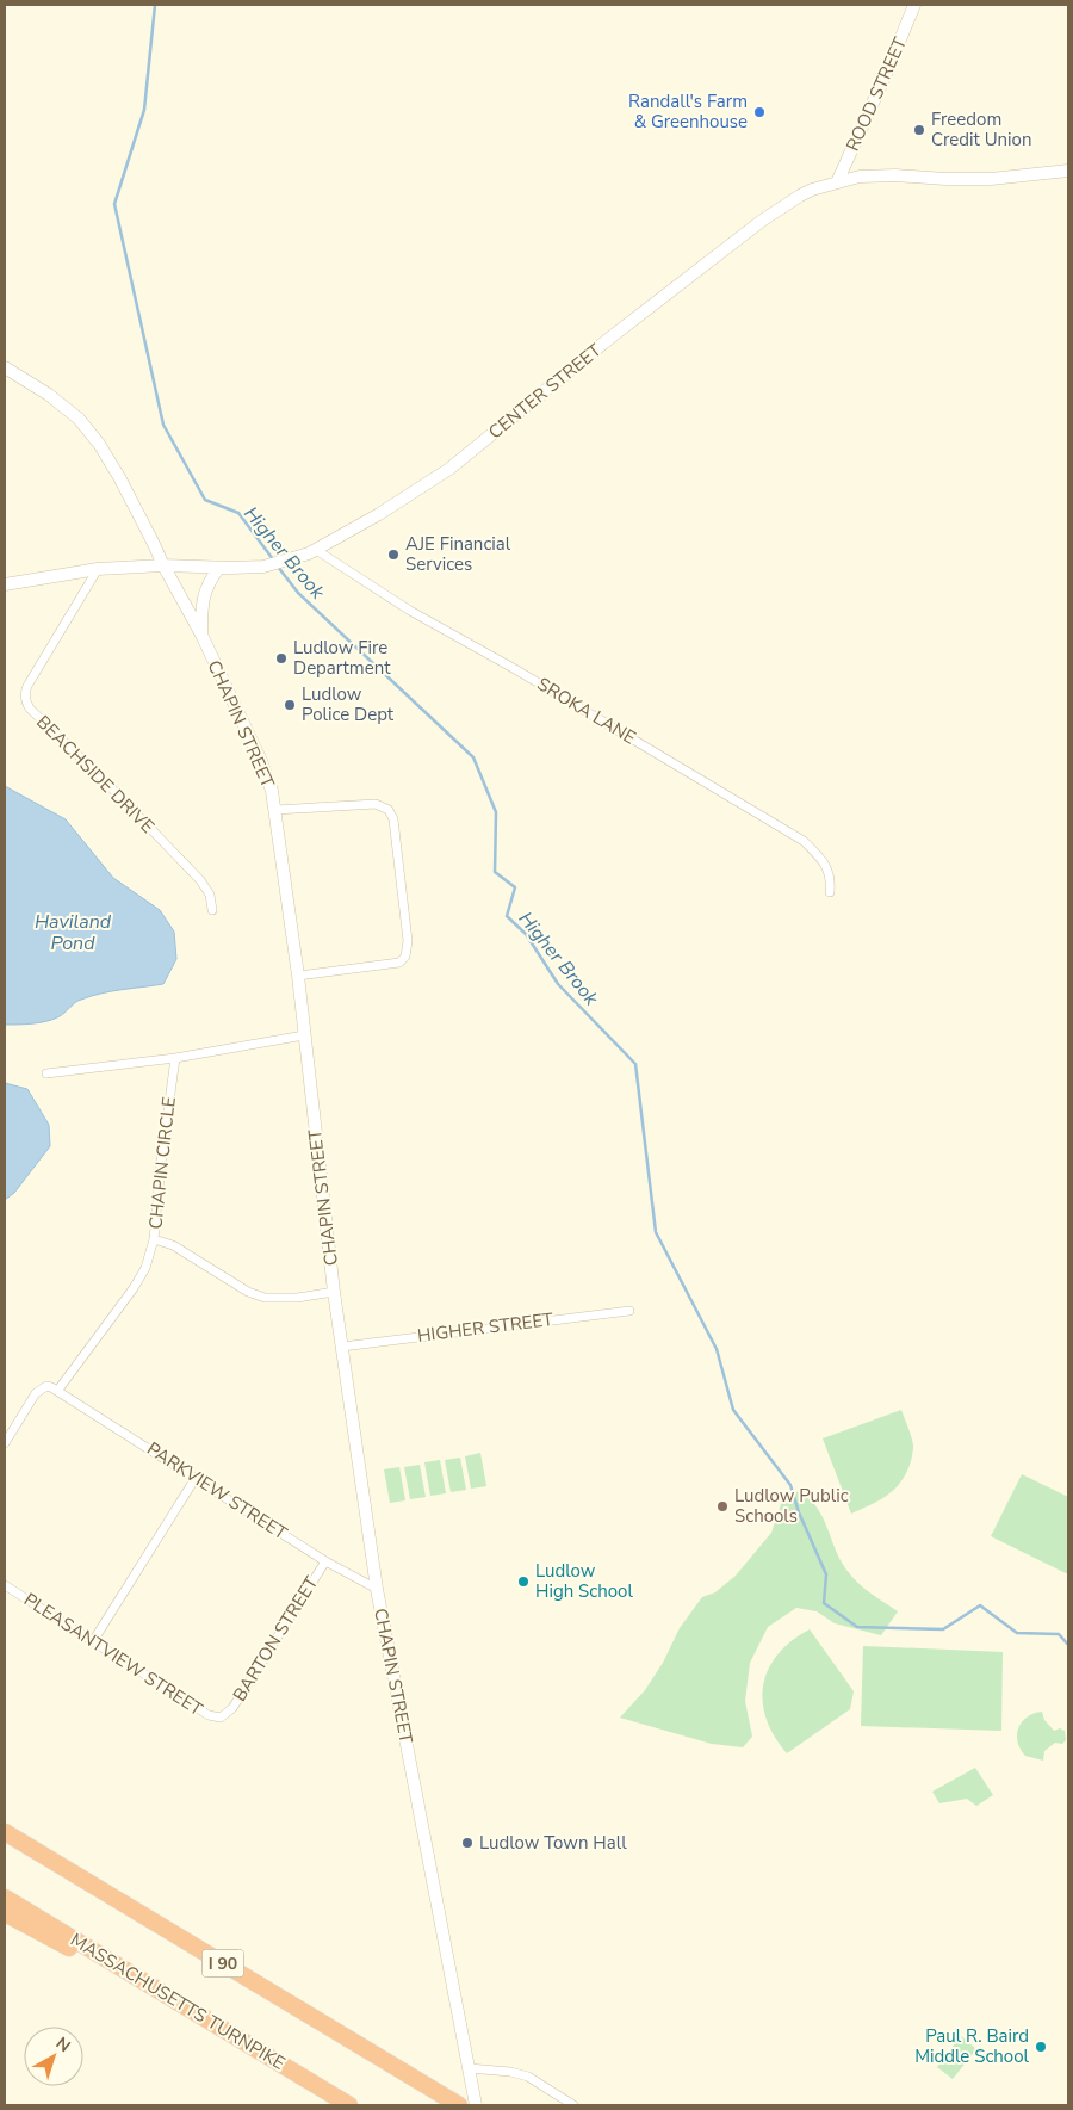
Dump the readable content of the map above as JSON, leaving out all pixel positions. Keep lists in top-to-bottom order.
{
  "streets": {
    "highway": ["I 90", "MASSACHUSETTS TURNPIKE"],
    "main road": ["ROOD STREET", "CENTER STREET", "CHAPIN STREET"],
    "street": [
      "SROKA LANE",
      "BEACHSIDE DRIVE",
      "CHAPIN CIRCLE",
      "HIGHER STREET",
      "PARKVIEW STREET",
      "BARTON STREET",
      "PLEASANTVIEW STREET"
    ]
  },
  "crossings": [
    ["ROOD STREET", "CENTER STREET"],
    ["CENTER STREET", "SROKA LANE"],
    ["CENTER STREET", "CHAPIN STREET"],
    ["CENTER STREET", "BEACHSIDE DRIVE"],
    ["CHAPIN STREET", "CHAPIN CIRCLE"],
    ["CHAPIN STREET", "HIGHER STREET"],
    ["CHAPIN STREET", "PARKVIEW STREET"],
    ["PARKVIEW STREET", "BARTON STREET"],
    ["BARTON STREET", "PLEASANTVIEW STREET"]
  ],
  "water": ["Higher Brook", "Haviland Pond"],
  "places": [
    "Randall's Farm & Greenhouse",
    "Freedom Credit Union",
    "AJE Financial Services",
    "Ludlow Fire Department",
    "Ludlow Police Dept",
    "Ludlow Public Schools",
    "Ludlow High School",
    "Ludlow Town Hall",
    "Paul R. Baird Middle School"
  ],
  "north": "top right"
}
